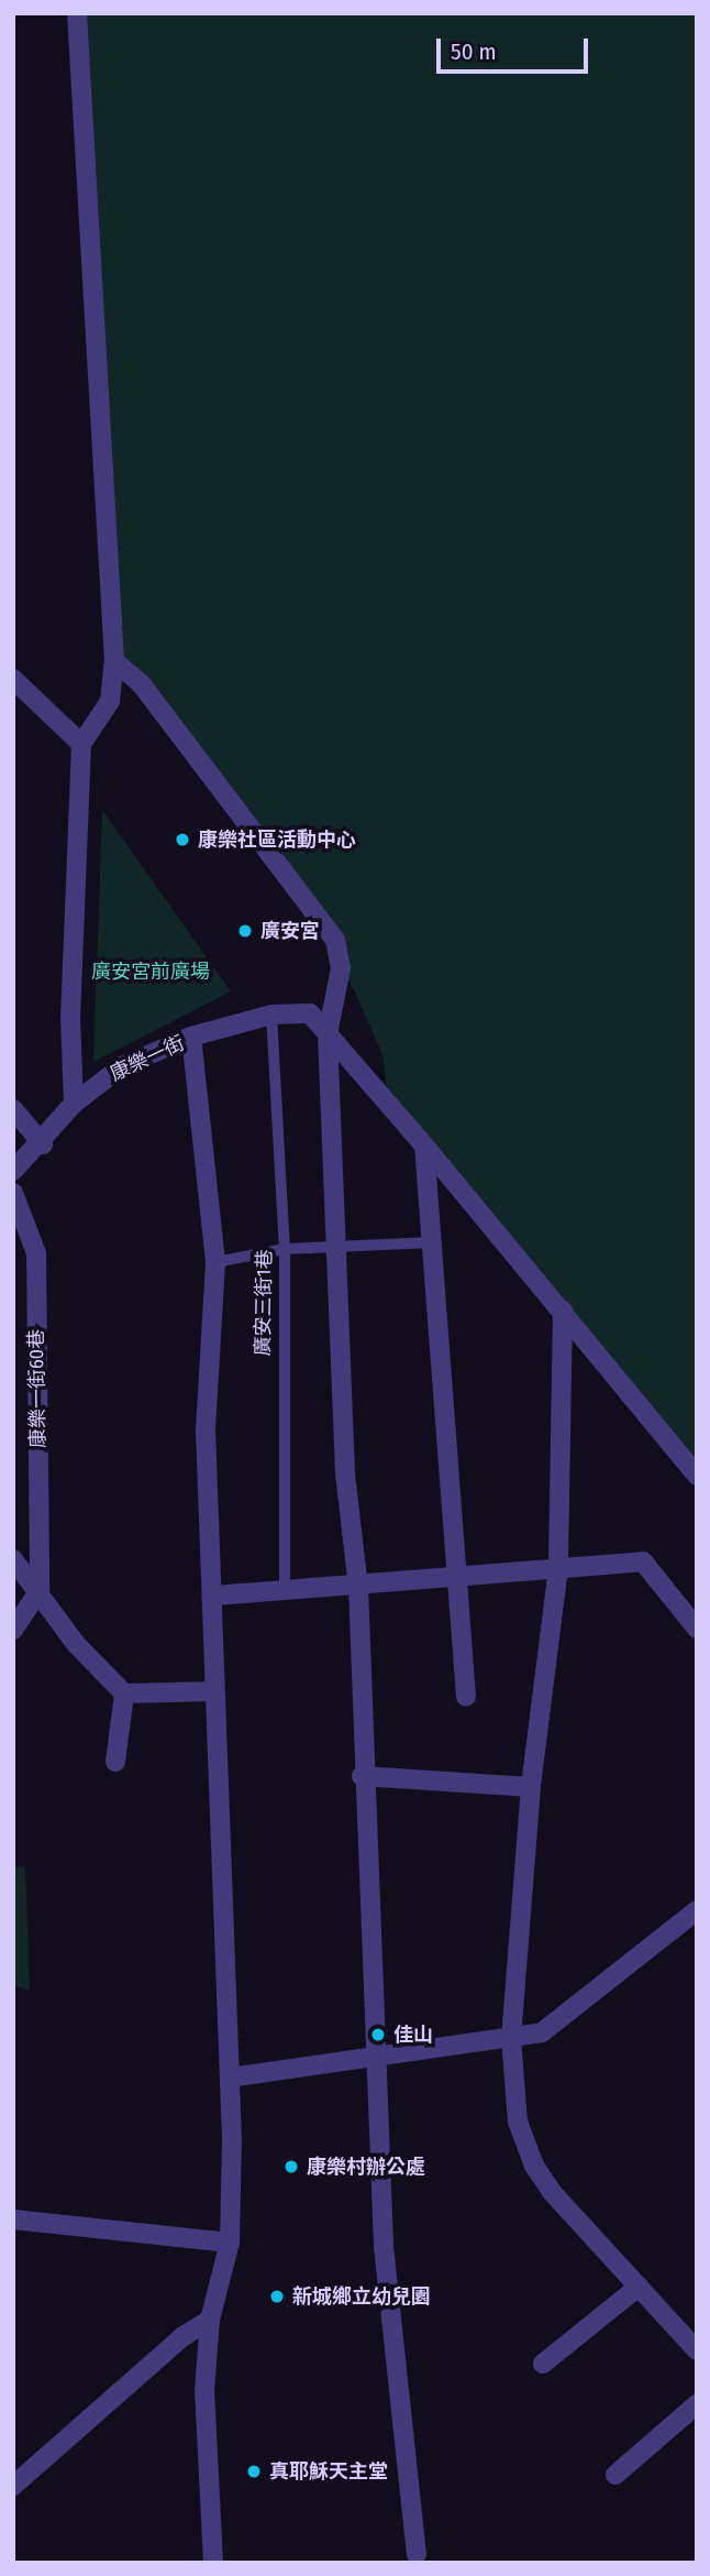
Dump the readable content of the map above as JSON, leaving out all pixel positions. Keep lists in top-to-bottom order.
{
  "streets": {
    "street": ["康樂一街", "康樂一街60巷"],
    "lane": ["廣安三街1巷"]
  },
  "crossings": [
    ["康樂一街", "廣安三街1巷"]
  ],
  "parks": ["廣安宮前廣場"],
  "places": [
    "康樂社區活動中心",
    "廣安宮",
    "佳山",
    "康樂村辦公處",
    "新城鄉立幼兒園",
    "真耶穌天主堂"
  ],
  "scale_bar": "50 m"
}
